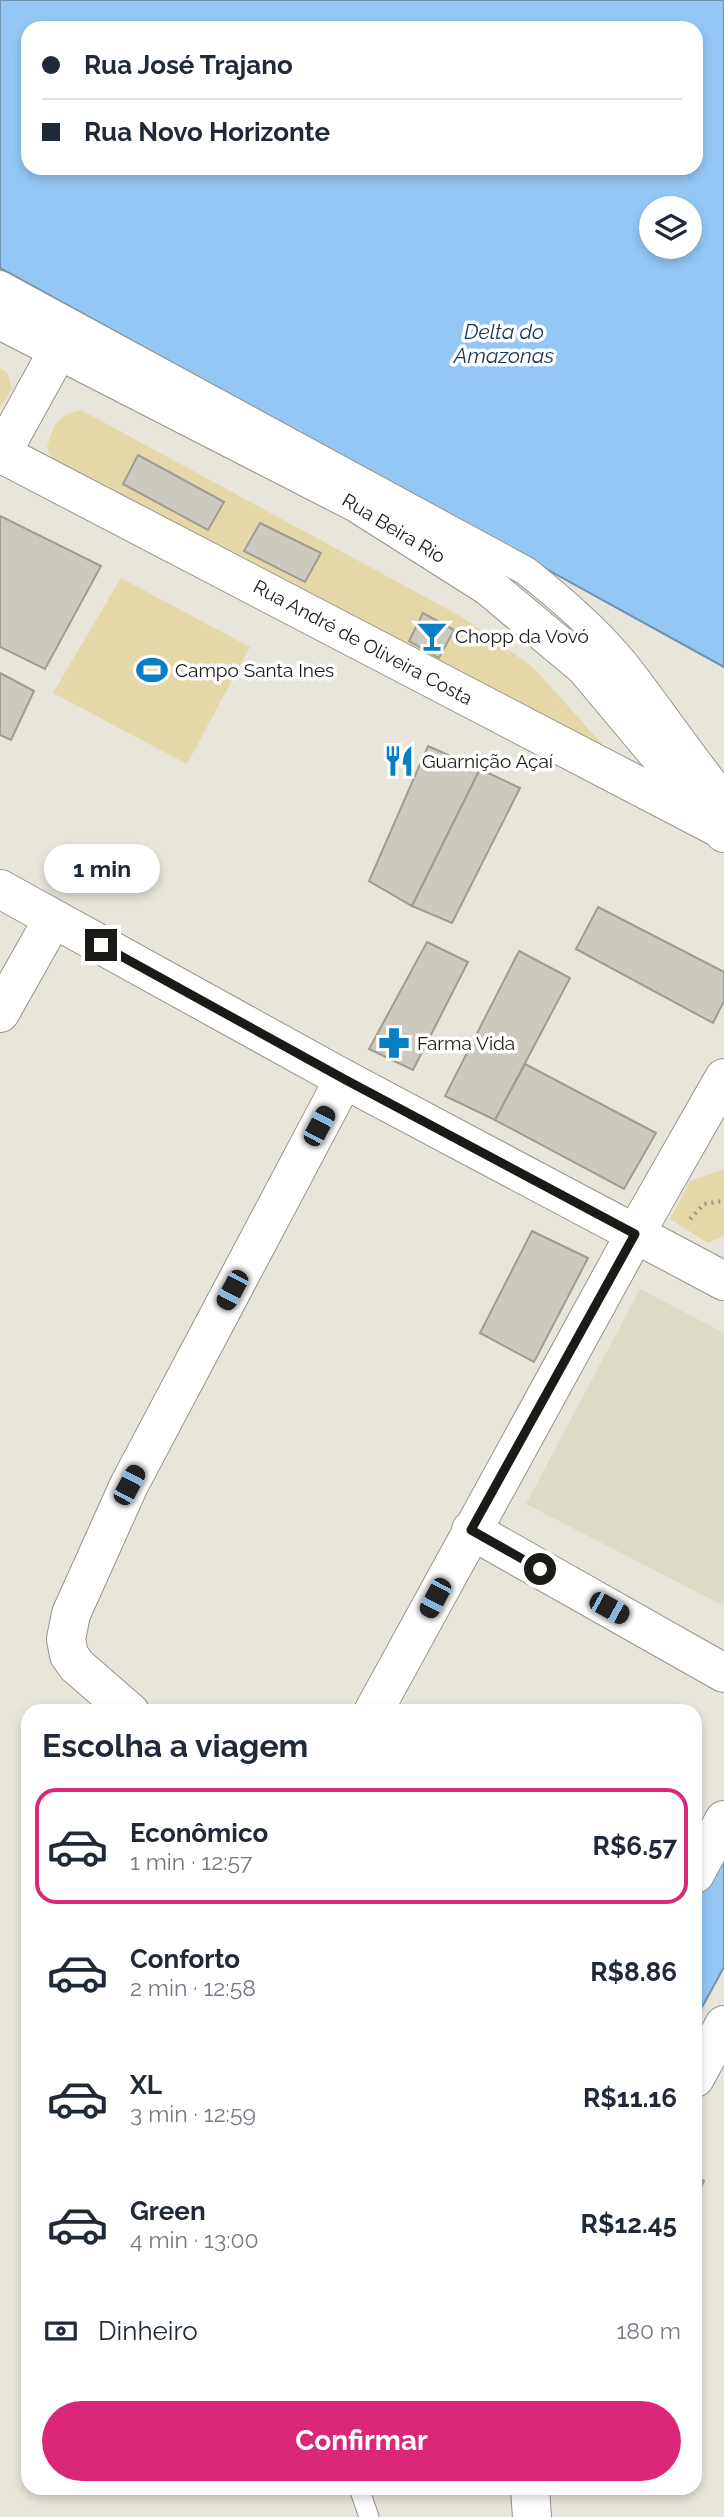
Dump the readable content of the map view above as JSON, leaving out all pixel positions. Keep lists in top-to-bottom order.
{
  "streets": {
    "street": ["Rua Beira Rio", "Rua André de Oliveira Costa"]
  },
  "crossings": [
    ["Rua Beira Rio", "Rua André de Oliveira Costa"]
  ],
  "water": ["Delta do Amazonas"],
  "places": {
    "bar": ["Chopp da Vovó"],
    "sports": ["Campo Santa Ines"],
    "restaurant": ["Guarnição Açaí"],
    "pharmacy": ["Farma Vida"]
  },
  "page": {
    "banner": ["Rua José Trajano", "Rua Novo Horizonte"],
    "bubble": "1 min",
    "heading": "Escolha a viagem",
    "list": [
      {
        "name": "Econômico",
        "note": "1 min · 12:57",
        "value": "R$6.57"
      },
      {
        "name": "Conforto",
        "note": "2 min · 12:58",
        "value": "R$8.86"
      },
      {
        "name": "XL",
        "note": "3 min · 12:59",
        "value": "R$11.16"
      },
      {
        "name": "Green",
        "note": "4 min · 13:00",
        "value": "R$12.45"
      }
    ],
    "pay": ["Dinheiro", "180 m"],
    "buttons": "Confirmar"
  }
}
